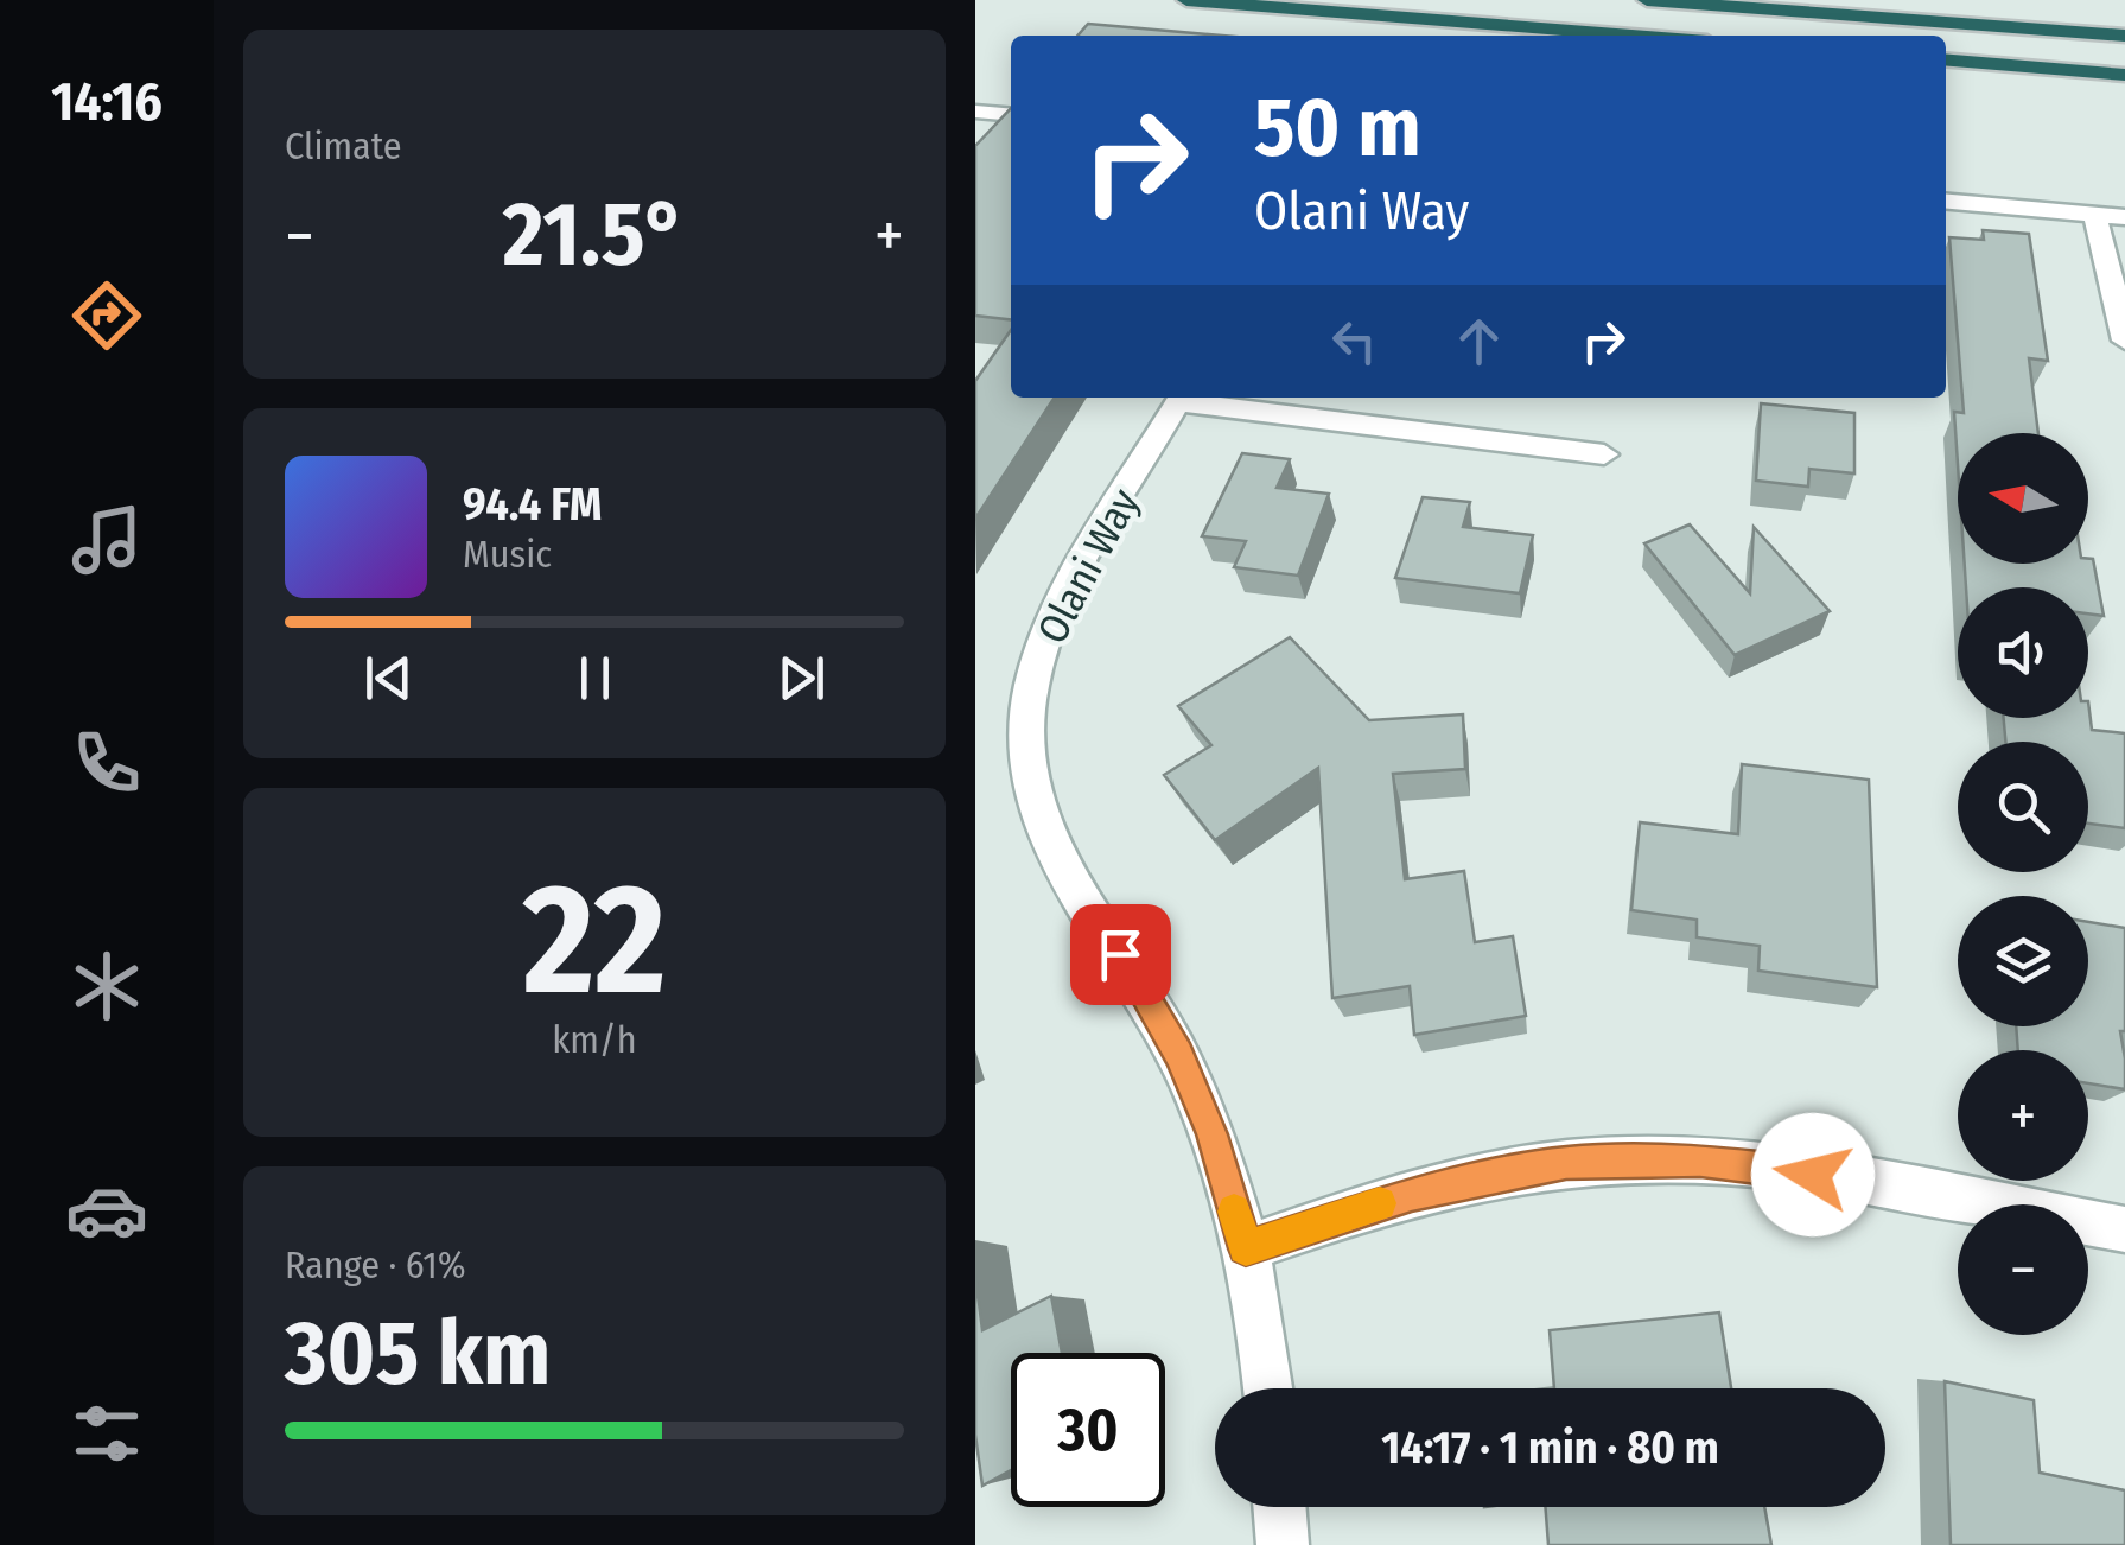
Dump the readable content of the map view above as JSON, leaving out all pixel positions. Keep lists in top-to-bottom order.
{
  "streets": {
    "street": ["Olani Way"]
  },
  "north": "left",
  "page": {
    "tabs": "14:16",
    "tile": [
      "Climate",
      ["22", "km/h"],
      ["Range · 61%", "305 km"]
    ],
    "turn": ["50 m", "Olani Way"],
    "heat": ["−", "21.5°", "+"],
    "map_buttons": ["+", "−"],
    "song": ["94.4 FM", "Music"],
    "limit": "30",
    "trip": "14:17 · 1 min · 80 m"
  }
}
